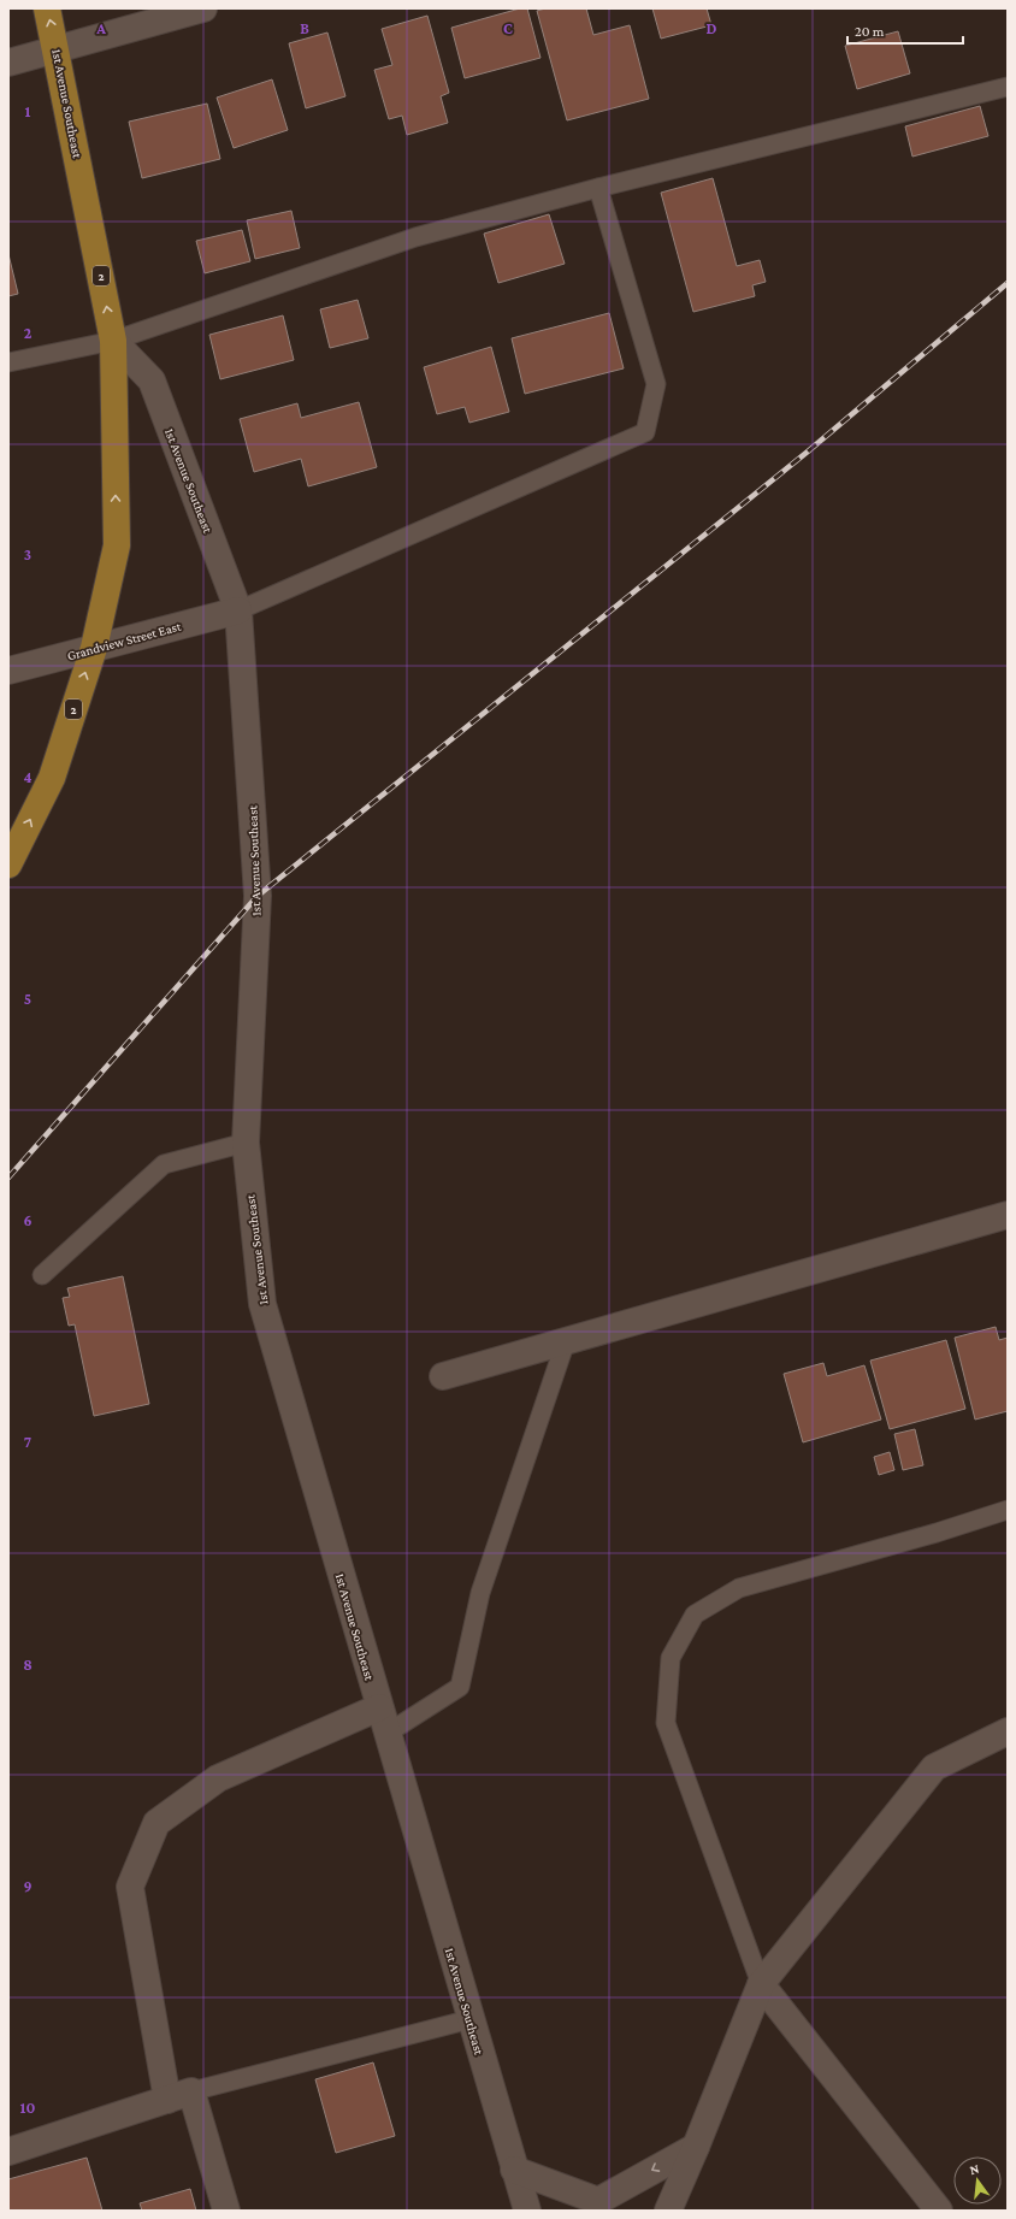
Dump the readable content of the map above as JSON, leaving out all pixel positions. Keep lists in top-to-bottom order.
{
  "streets": {
    "main road": ["1st Avenue Southeast", "2"],
    "street": ["Grandview Street East"]
  },
  "crossings": [
    ["1st Avenue Southeast", "Grandview Street East"]
  ],
  "scale_bar": "20 m",
  "north": "top",
  "grid": {
    "columns": [
      "A",
      "B",
      "C",
      "D"
    ],
    "rows": [
      "1",
      "2",
      "3",
      "4",
      "5",
      "6",
      "7",
      "8",
      "9",
      "10"
    ]
  }
}
